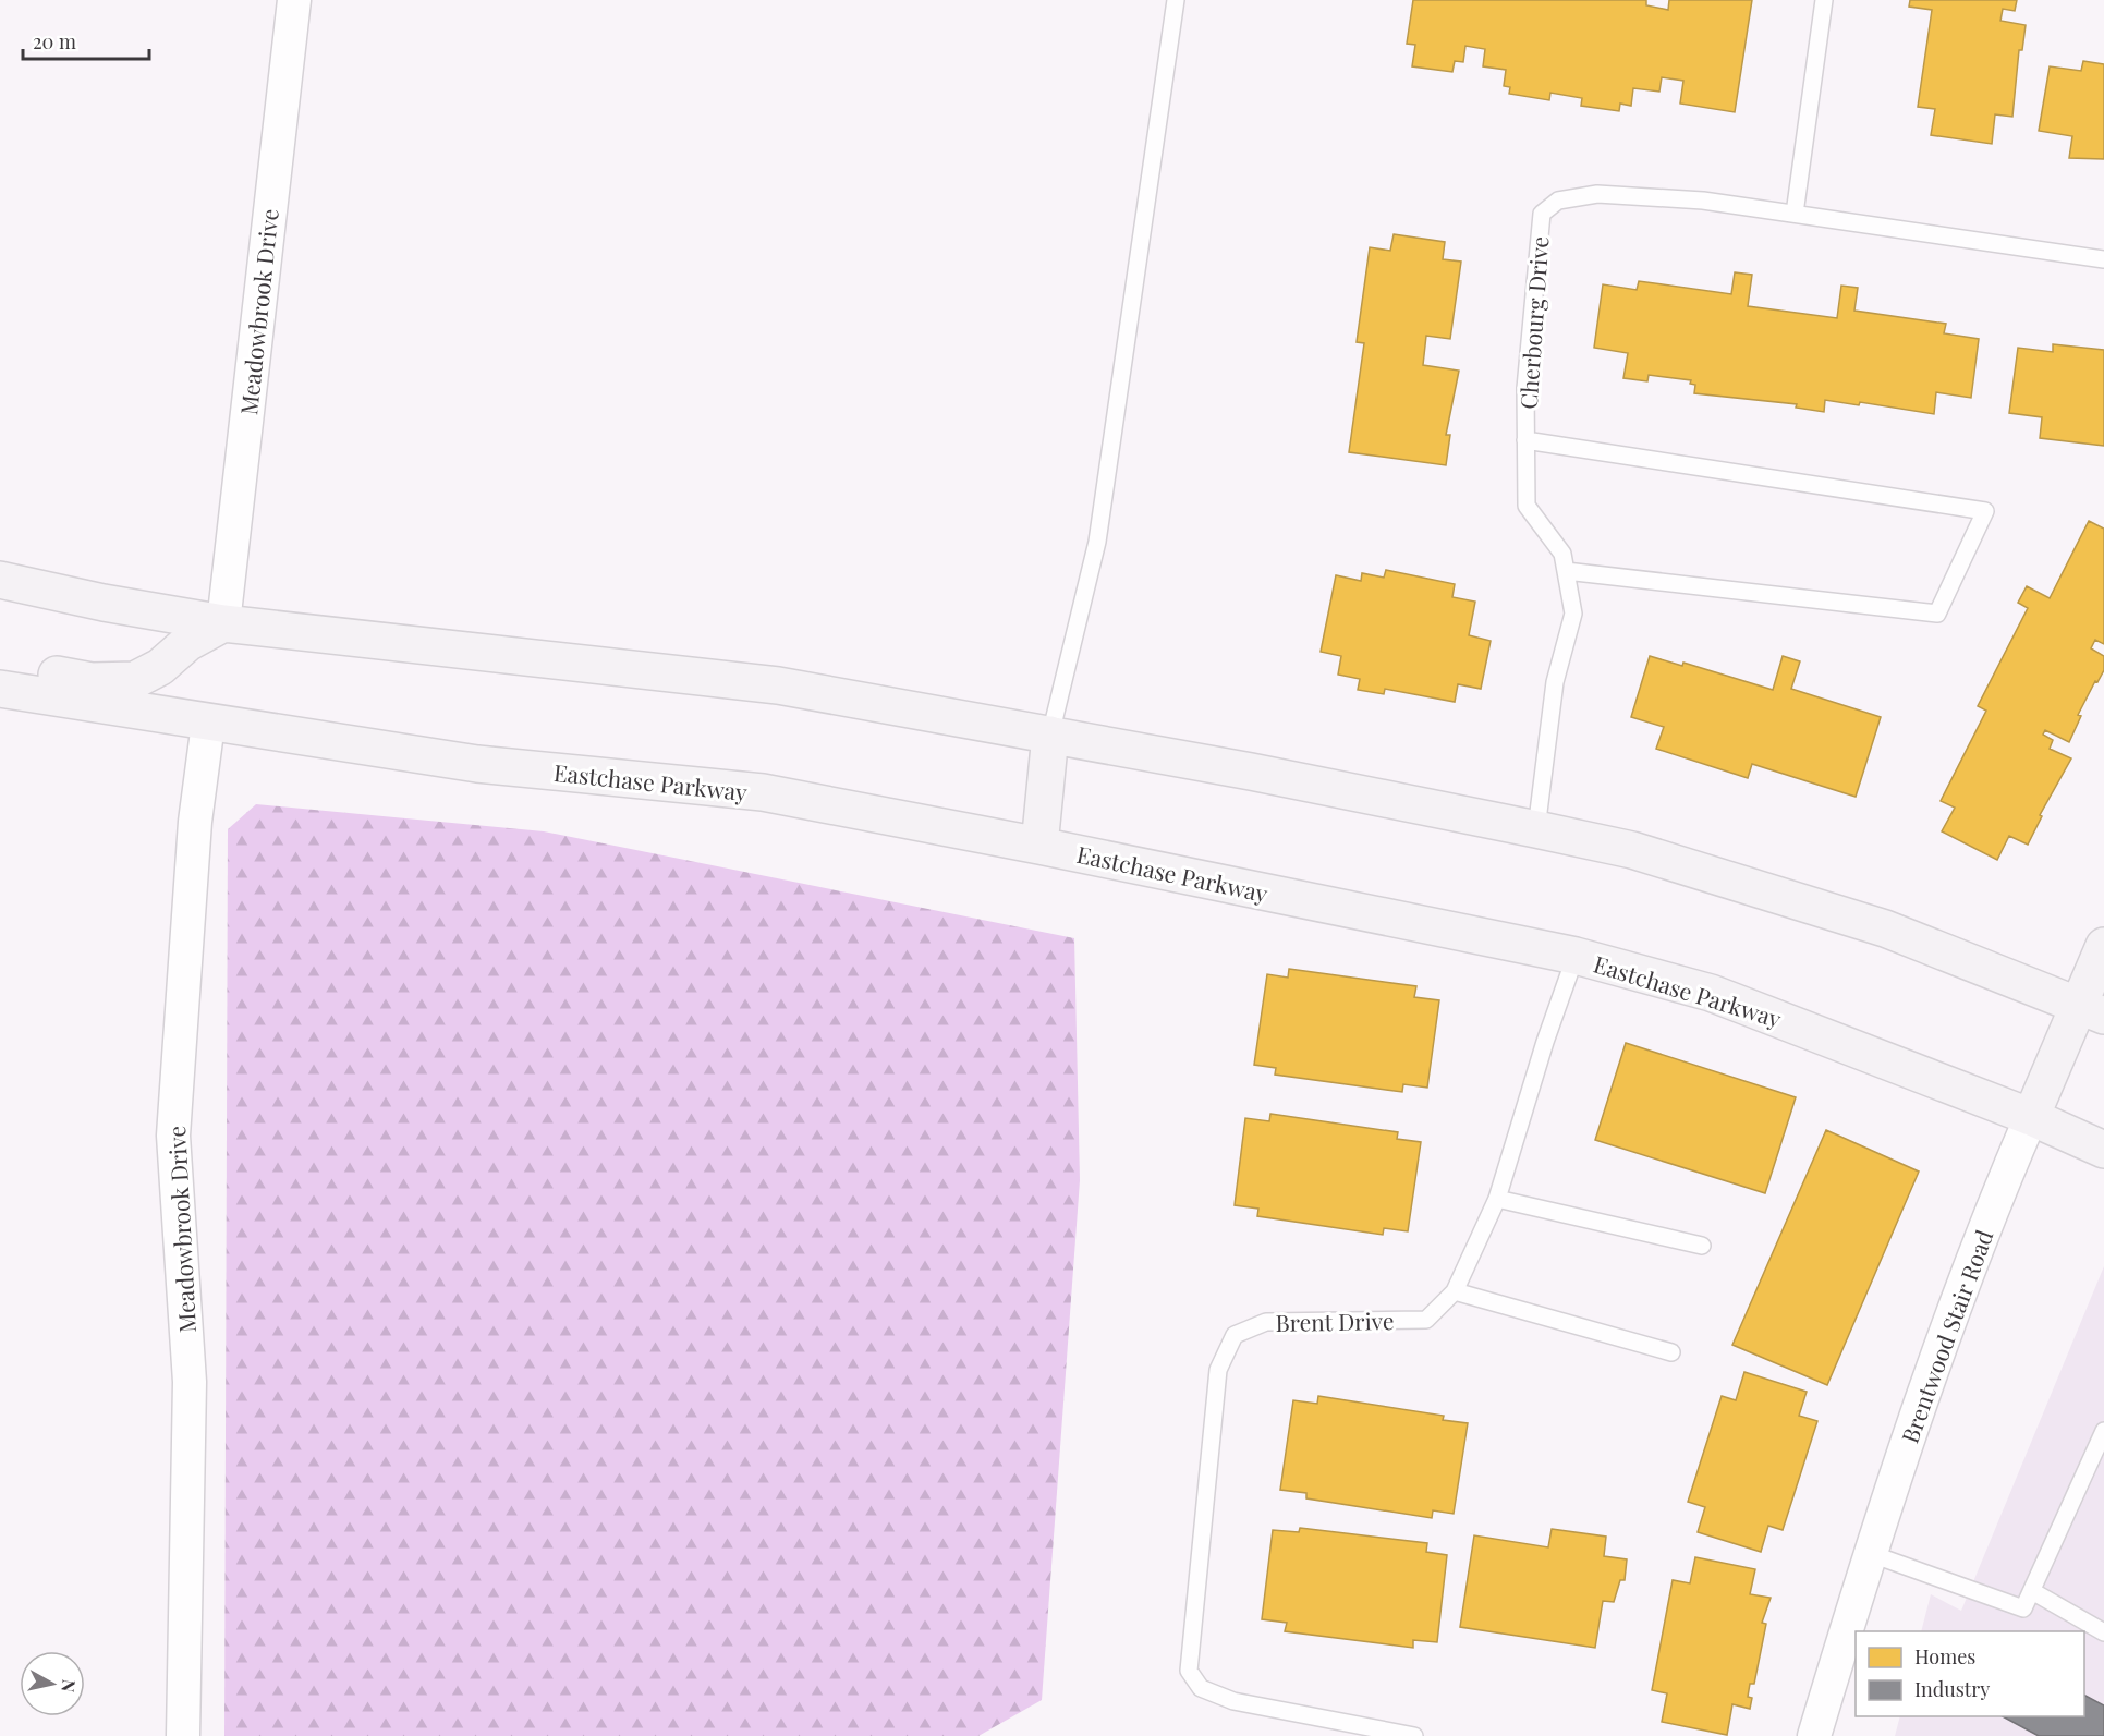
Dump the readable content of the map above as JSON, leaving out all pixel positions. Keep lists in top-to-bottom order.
{
  "streets": {
    "main road": ["Eastchase Parkway", "Brentwood Stair Road"],
    "street": ["Meadowbrook Drive"],
    "lane": ["Cherbourg Drive", "Brent Drive"]
  },
  "crossings": [
    ["Meadowbrook Drive", "Eastchase Parkway"],
    ["Eastchase Parkway", "Brent Drive"],
    ["Eastchase Parkway", "Brentwood Stair Road"]
  ],
  "legend": ["Homes", "Industry"],
  "scale_bar": "20 m",
  "north": "right"
}
